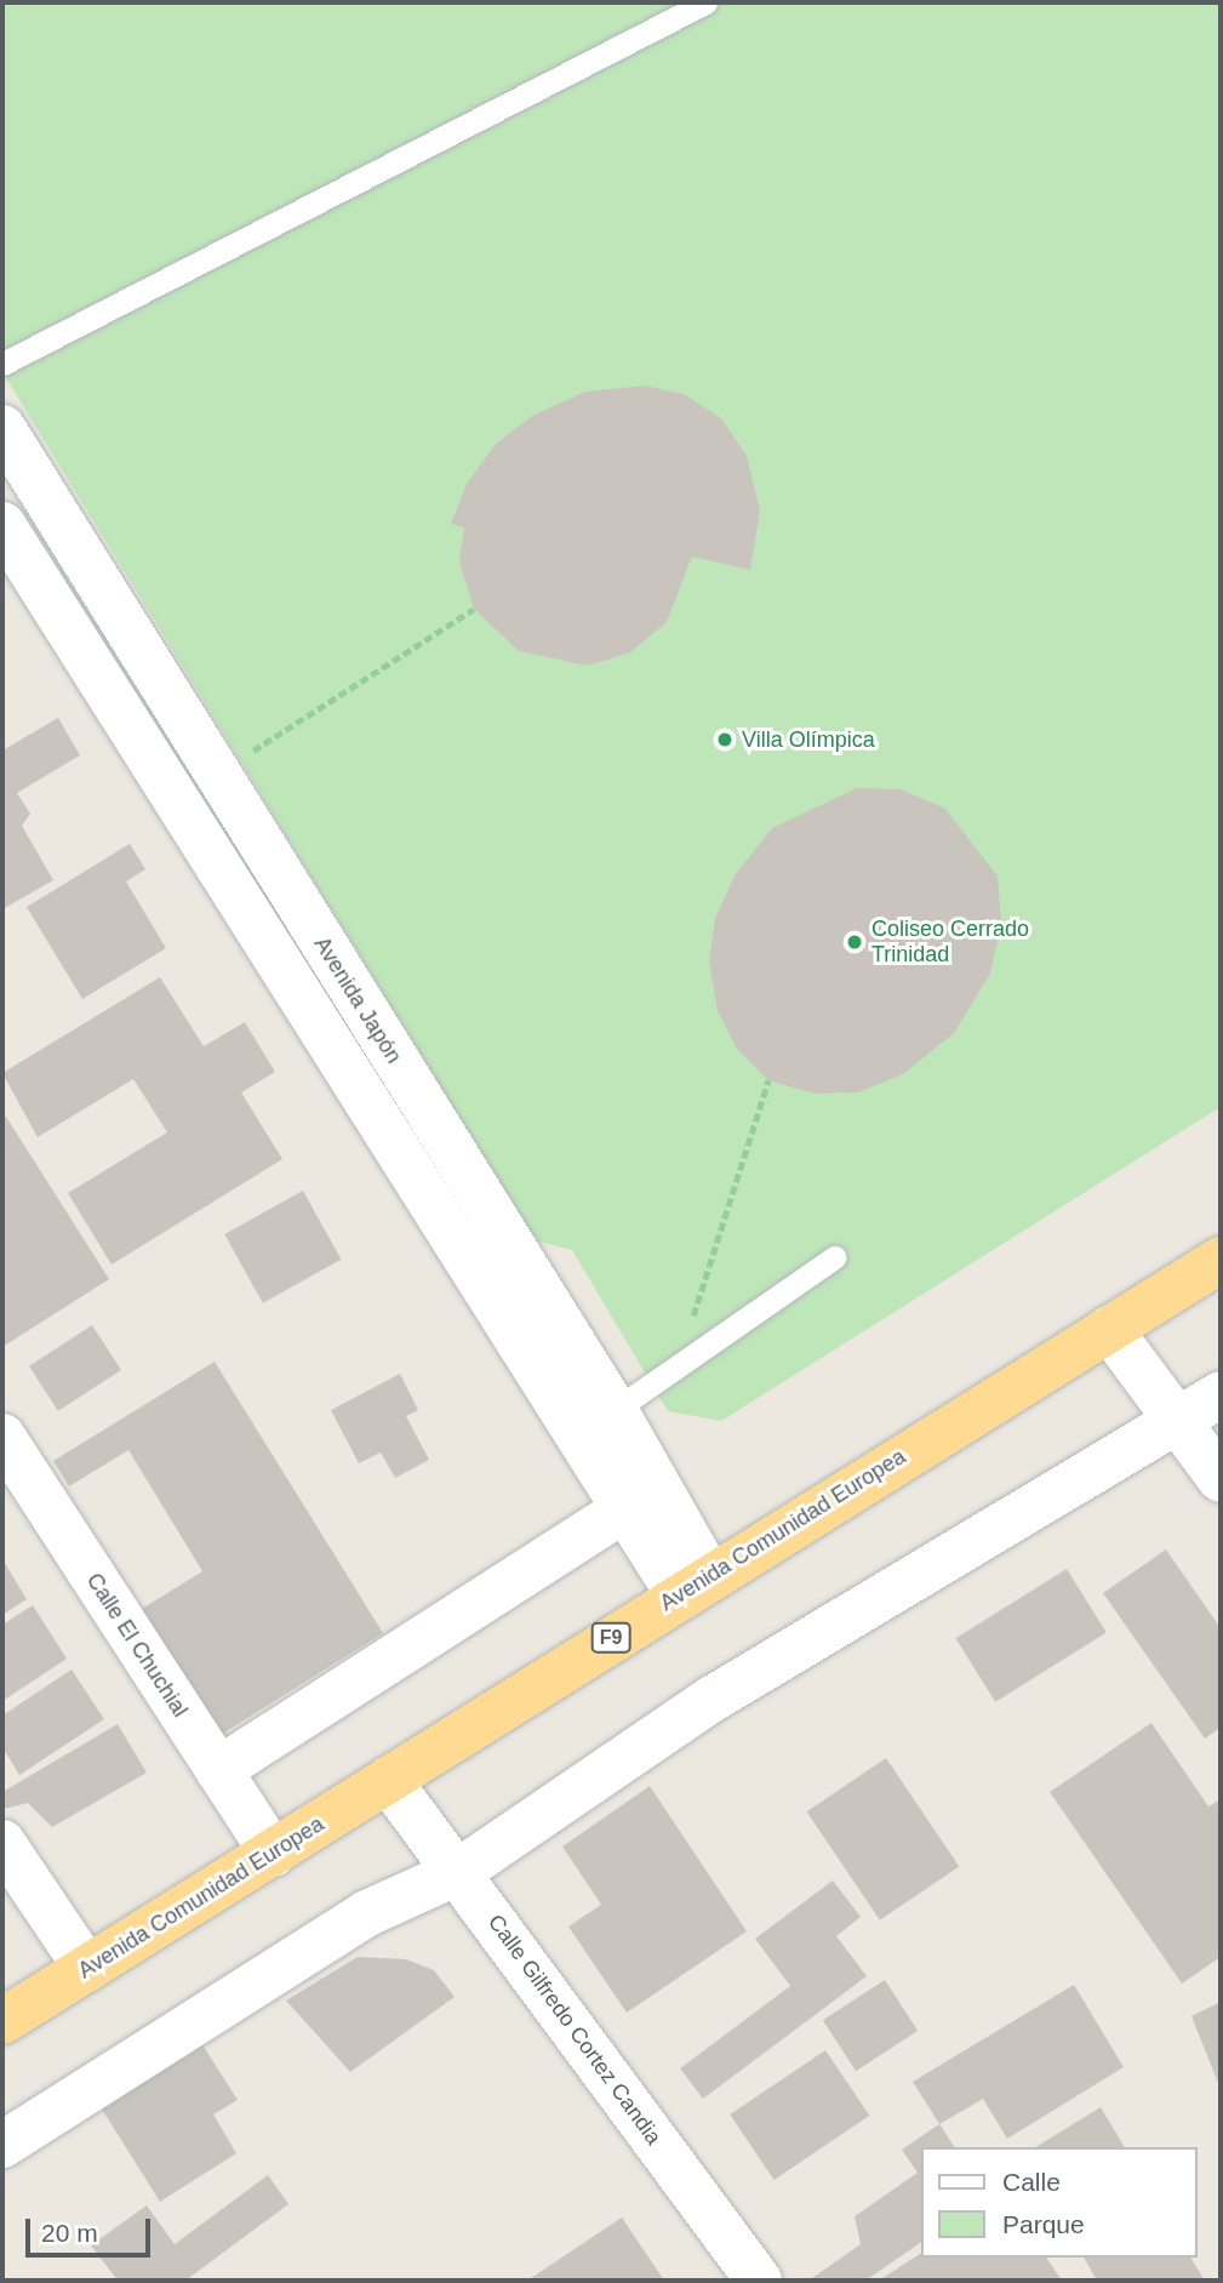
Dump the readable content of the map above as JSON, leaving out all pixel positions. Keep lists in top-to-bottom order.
{
  "streets": {
    "highway": ["Avenida Comunidad Europea", "F9"],
    "street": ["Avenida Japón", "Calle El Chuchial", "Calle Gilfredo Cortez Candia"]
  },
  "crossings": [
    ["Avenida Japón", "Avenida Comunidad Europea"],
    ["Avenida Comunidad Europea", "Calle El Chuchial"],
    ["Avenida Comunidad Europea", "Calle Gilfredo Cortez Candia"]
  ],
  "places": ["Villa Olímpica", "Coliseo Cerrado Trinidad"],
  "legend": ["Calle", "Parque"],
  "scale_bar": "20 m"
}
